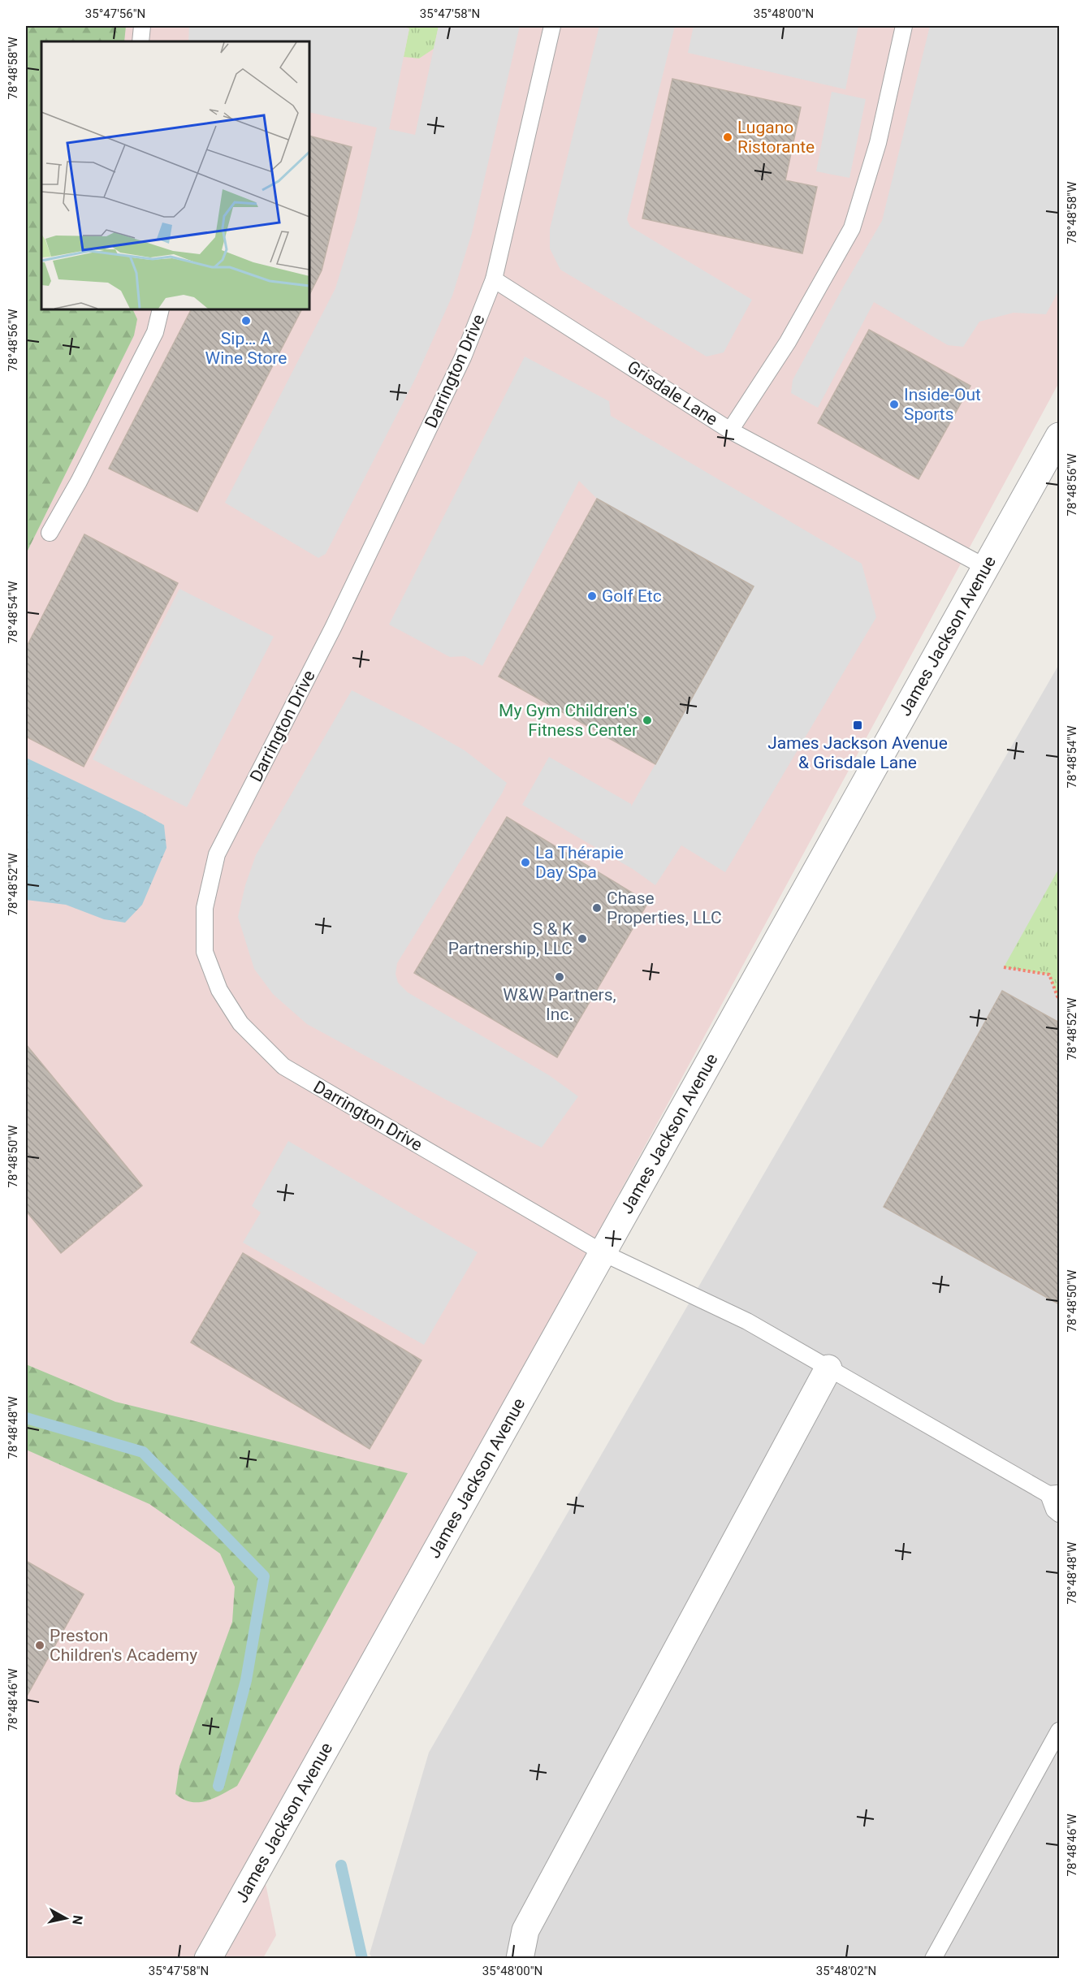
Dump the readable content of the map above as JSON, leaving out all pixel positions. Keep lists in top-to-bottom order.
{
  "streets": {
    "street": ["James Jackson Avenue"],
    "lane": ["Darrington Drive", "Grisdale Lane"]
  },
  "crossings": [
    ["Darrington Drive", "Grisdale Lane"],
    ["Darrington Drive", "James Jackson Avenue"],
    ["Grisdale Lane", "James Jackson Avenue"]
  ],
  "places": {
    "other": [
      "Lugano Ristorante",
      "Sip… A Wine Store",
      "Inside-Out Sports",
      "Golf Etc",
      "My Gym Children's Fitness Center",
      "La Thérapie Day Spa",
      "Chase Properties, LLC",
      "S & K Partnership, LLC",
      "W&W Partners, Inc.",
      "Preston Children's Academy"
    ],
    "transit": ["James Jackson Avenue & Grisdale Lane"]
  },
  "north": "right",
  "coordinates": [
    "35°47'56\"N",
    "35°47'58\"N",
    "35°48'00\"N",
    "78°48'58\"W",
    "78°48'56\"W",
    "78°48'54\"W",
    "78°48'52\"W",
    "78°48'50\"W",
    "78°48'48\"W",
    "78°48'46\"W",
    "35°48'02\"N"
  ]
}
